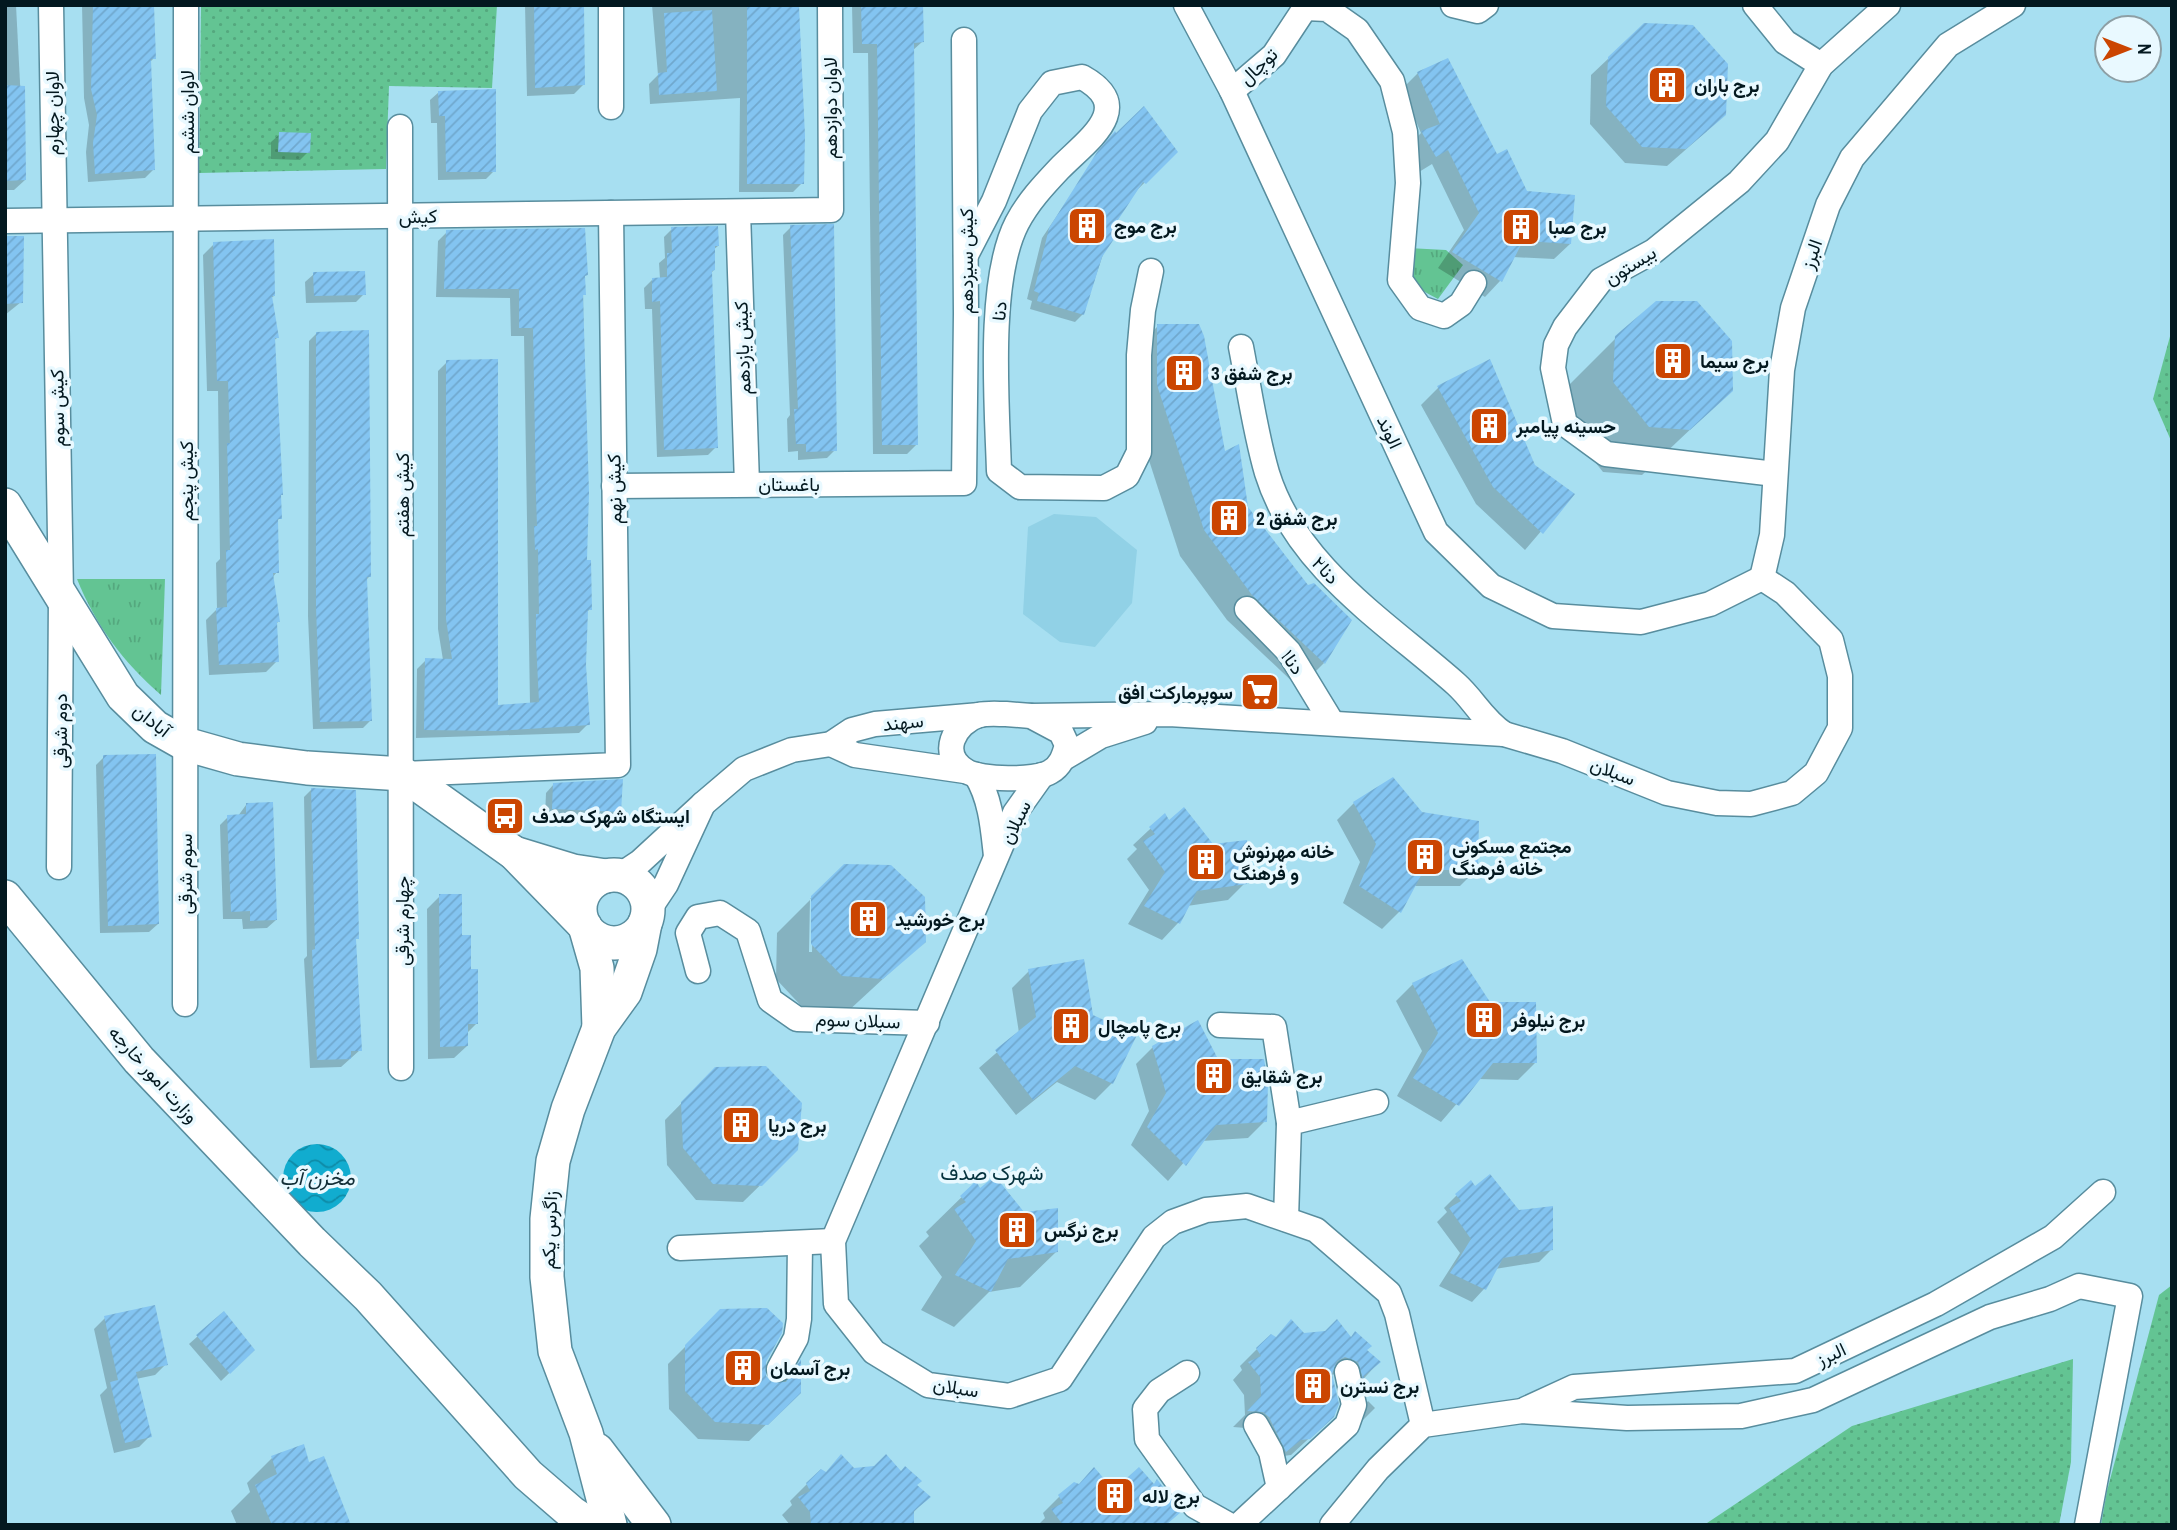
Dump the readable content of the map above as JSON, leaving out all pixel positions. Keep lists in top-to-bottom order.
{
  "streets": {
    "main road": ["آبادان", "وزارت امور خارجه", "زاگرس یکم"],
    "street": [
      "توچال",
      "لاوان دوازدهم",
      "لاوان ششم",
      "لاوان چهارم",
      "کیش",
      "البرز",
      "کیش سیزدهم",
      "بیستون",
      "دنا",
      "کیش یازدهم",
      "کیش سوم",
      "الوند",
      "کیش پنجم",
      "باغستان",
      "کیش نهم",
      "کیش هفتم",
      "دنا۲",
      "دنا۱",
      "سهند",
      "دوم شرقی",
      "سبلان",
      "سوم شرقی",
      "چهارم شرقی",
      "سبلان سوم"
    ]
  },
  "crossings": [
    ["توچال", "الوند"],
    ["لاوان دوازدهم", "کیش"],
    ["لاوان ششم", "کیش"],
    ["لاوان ششم", "کیش پنجم"],
    ["لاوان چهارم", "کیش"],
    ["لاوان چهارم", "کیش سوم"],
    ["کیش", "کیش یازدهم"],
    ["کیش", "کیش سوم"],
    ["کیش", "کیش پنجم"],
    ["کیش", "کیش نهم"],
    ["کیش", "کیش هفتم"],
    ["البرز", "بیستون"],
    ["البرز", "الوند"],
    ["البرز", "سبلان"],
    ["کیش سیزدهم", "دنا"],
    ["کیش سیزدهم", "باغستان"],
    ["کیش یازدهم", "باغستان"],
    ["کیش سوم", "آبادان"],
    ["کیش سوم", "دوم شرقی"],
    ["الوند", "سبلان"],
    ["کیش پنجم", "آبادان"],
    ["کیش پنجم", "سوم شرقی"],
    ["باغستان", "کیش نهم"],
    ["کیش نهم", "آبادان"],
    ["کیش هفتم", "آبادان"],
    ["کیش هفتم", "چهارم شرقی"],
    ["دنا۲", "سبلان"],
    ["دنا۱", "سبلان"],
    ["آبادان", "دوم شرقی"],
    ["آبادان", "سوم شرقی"],
    ["آبادان", "چهارم شرقی"],
    ["سهند", "سبلان"],
    ["سهند", "زاگرس یکم"],
    ["سبلان", "سبلان سوم"]
  ],
  "districts": ["شهرک صدف"],
  "water": ["مخزن آب"],
  "places": {
    "building": [
      "برج باران",
      "برج موج",
      "برج صبا",
      "برج سیما",
      "برج شفق 3",
      "حسینه پیامبر",
      "برج شفق 2",
      "مجتمع مسکونی خانه فرهنگ",
      "خانه مهرنوش و فرهنگ",
      "برج خورشید",
      "برج نیلوفر",
      "برج پامچال",
      "برج شقایق",
      "برج دریا",
      "برج نرگس",
      "برج آسمان",
      "برج نسترن",
      "برج لاله"
    ],
    "supermarket": ["سوپرمارکت افق"],
    "bus stop": ["ایستگاه شهرک صدف"]
  },
  "north": "right"
}
